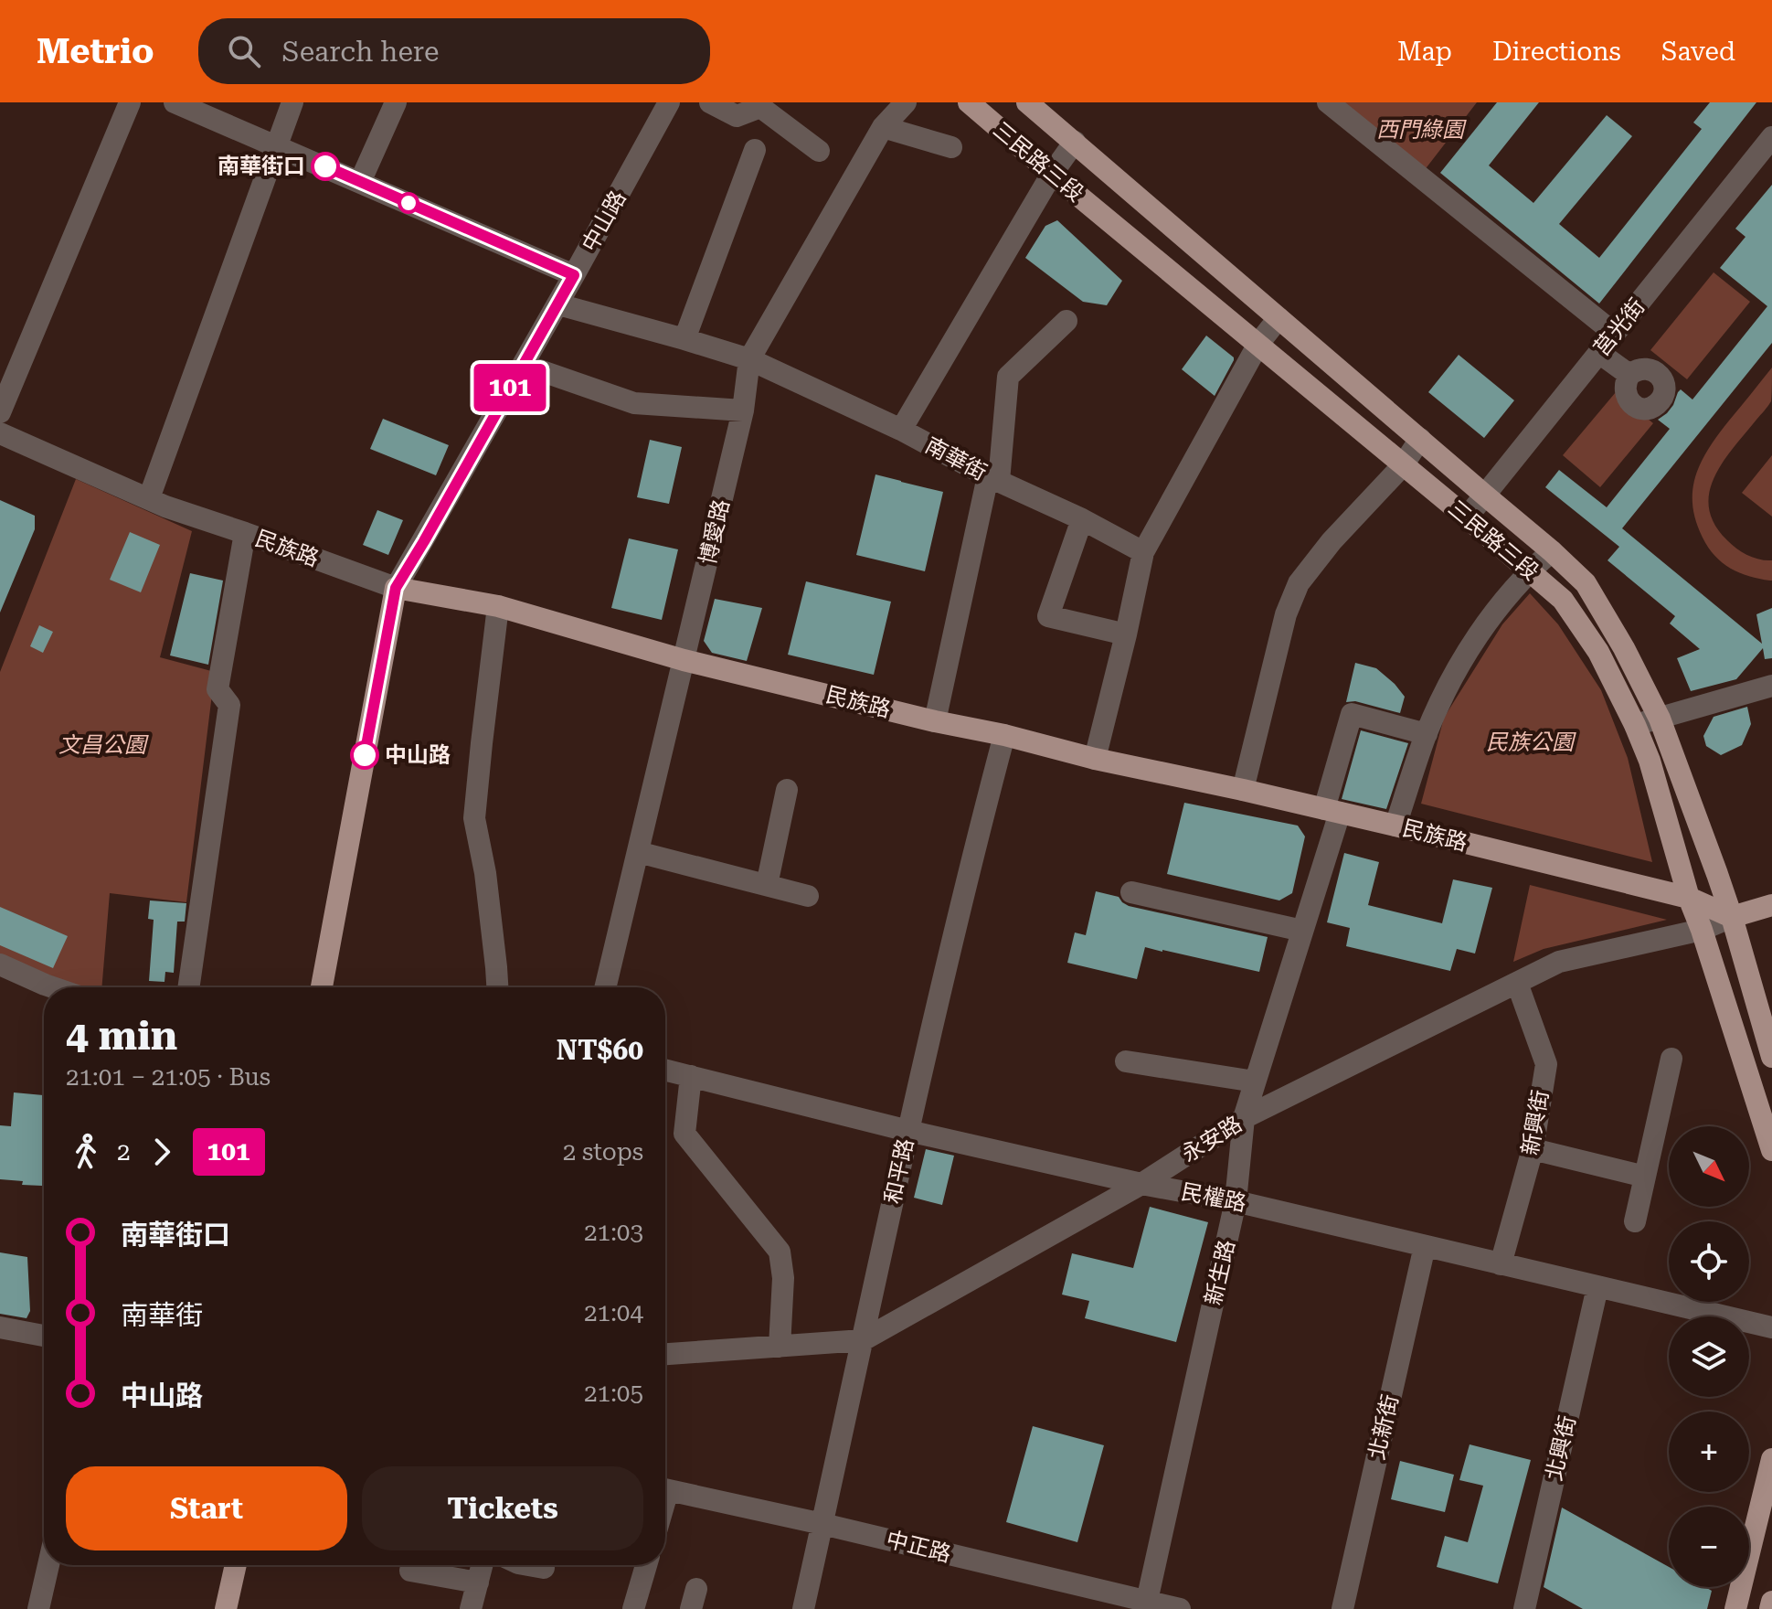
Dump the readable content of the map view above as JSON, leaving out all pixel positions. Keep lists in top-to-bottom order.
{
  "streets": {
    "main road": [
      "三民路三段",
      "中山路",
      "民族路",
      "永安路"
    ],
    "street": [
      "莒光街",
      "南華街",
      "博愛路",
      "新興街",
      "和平路",
      "民權路",
      "新生路",
      "北新街",
      "北興街",
      "中正路"
    ]
  },
  "crossings": [
    ["三民路三段", "莒光街"],
    ["三民路三段", "民族路"],
    ["三民路三段", "永安路"],
    ["中山路", "南華街"],
    ["中山路", "民族路"],
    ["南華街", "博愛路"],
    ["博愛路", "民族路"],
    ["民族路", "永安路"],
    ["民族路", "和平路"],
    ["民族路", "新生路"],
    ["新興街", "永安路"],
    ["新興街", "民權路"],
    ["永安路", "和平路"],
    ["永安路", "民權路"],
    ["永安路", "新生路"],
    ["和平路", "民權路"],
    ["和平路", "中正路"],
    ["民權路", "新生路"],
    ["民權路", "北新街"],
    ["民權路", "北興街"],
    ["新生路", "中正路"]
  ],
  "parks": ["西門綠園", "民族公園", "文昌公園"],
  "places": ["南華街口", "中山路"],
  "lines": ["bus line 101"],
  "north": "bottom right",
  "page": {
    "header": "Metrio",
    "search": "Search here",
    "nav": ["Map", "Directions", "Saved"],
    "on_map": "101",
    "heading": ["4 min", "21:01 – 21:05 · Bus", "NT$60"],
    "legs": ["2", "101", "2 stops"],
    "map_buttons": ["+", "−"],
    "list": [
      {
        "name": "南華街口",
        "value": "21:03"
      },
      {
        "name": "南華街",
        "value": "21:04"
      },
      {
        "name": "中山路",
        "value": "21:05"
      }
    ],
    "buttons": ["Start", "Tickets"]
  }
}
